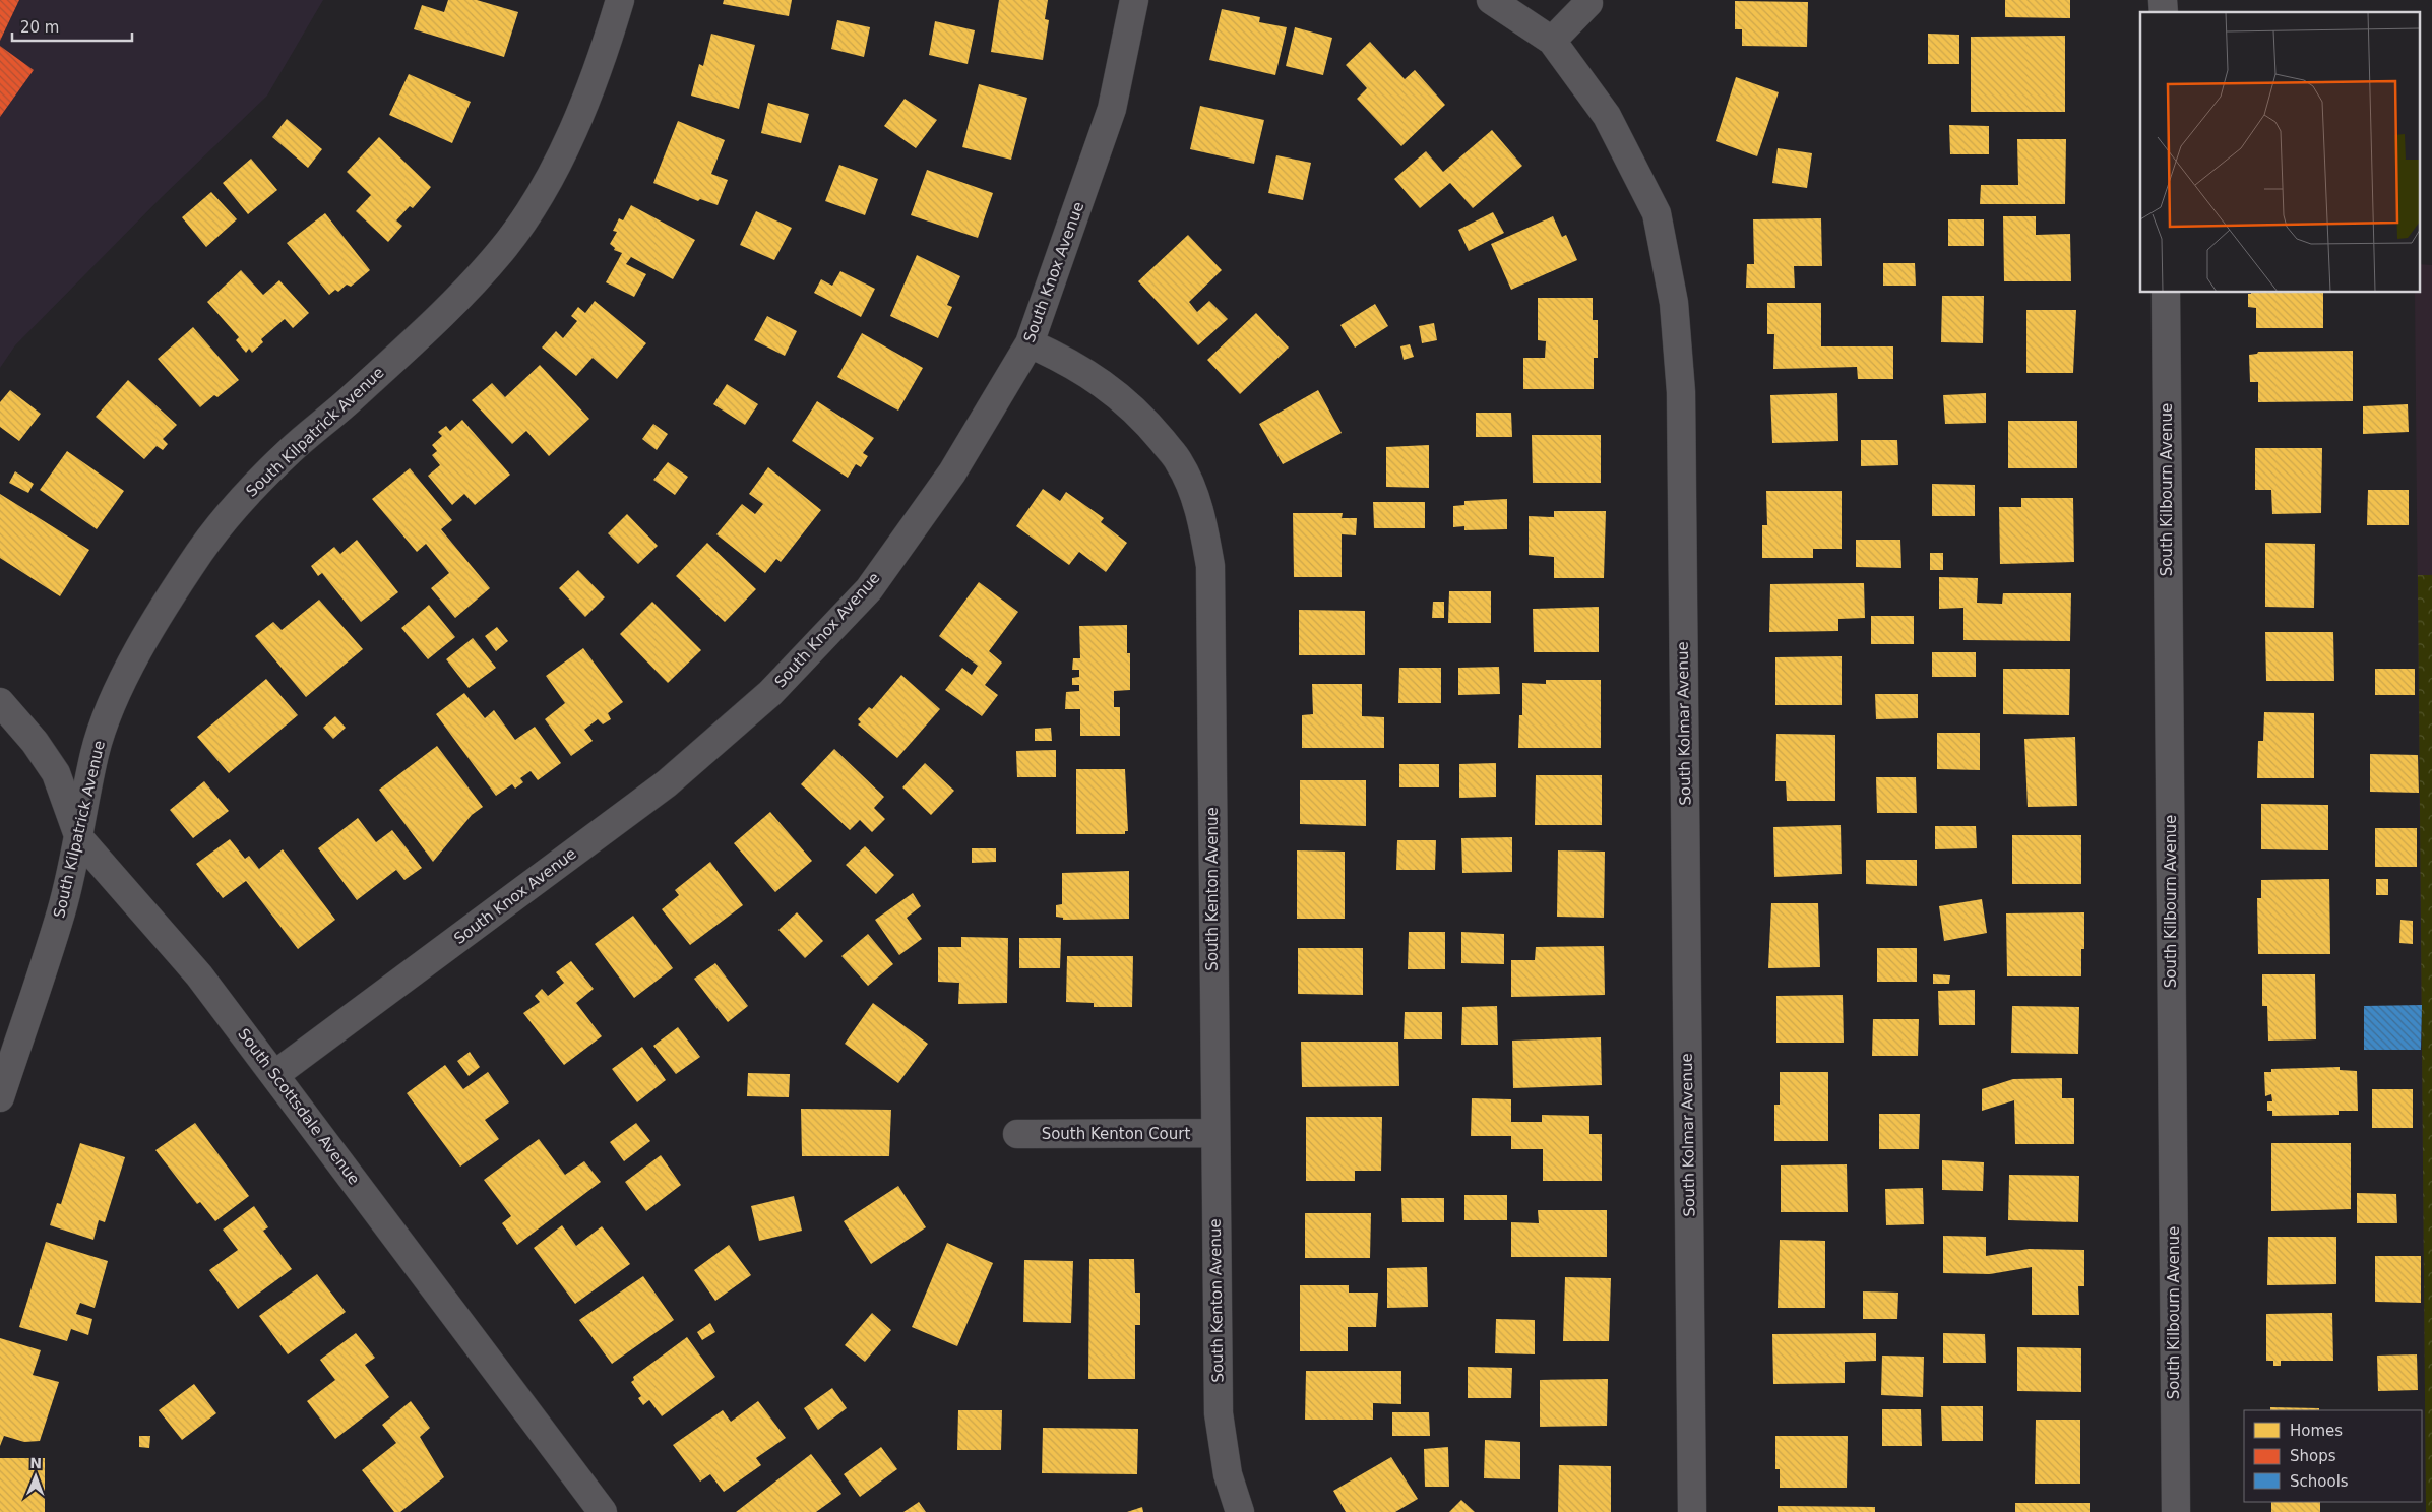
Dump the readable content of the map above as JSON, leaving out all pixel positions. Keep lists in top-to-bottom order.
{
  "streets": {
    "street": [
      "South Knox Avenue",
      "South Kilpatrick Avenue",
      "South Kilbourn Avenue",
      "South Kolmar Avenue",
      "South Kenton Avenue",
      "South Scottsdale Avenue",
      "South Kenton Court"
    ]
  },
  "crossings": [
    ["South Knox Avenue", "South Kenton Avenue"],
    ["South Knox Avenue", "South Scottsdale Avenue"],
    ["South Kilpatrick Avenue", "South Scottsdale Avenue"],
    ["South Kenton Avenue", "South Kenton Court"]
  ],
  "legend": ["Homes", "Shops", "Schools"],
  "scale_bar": "20 m",
  "north": "top"
}
